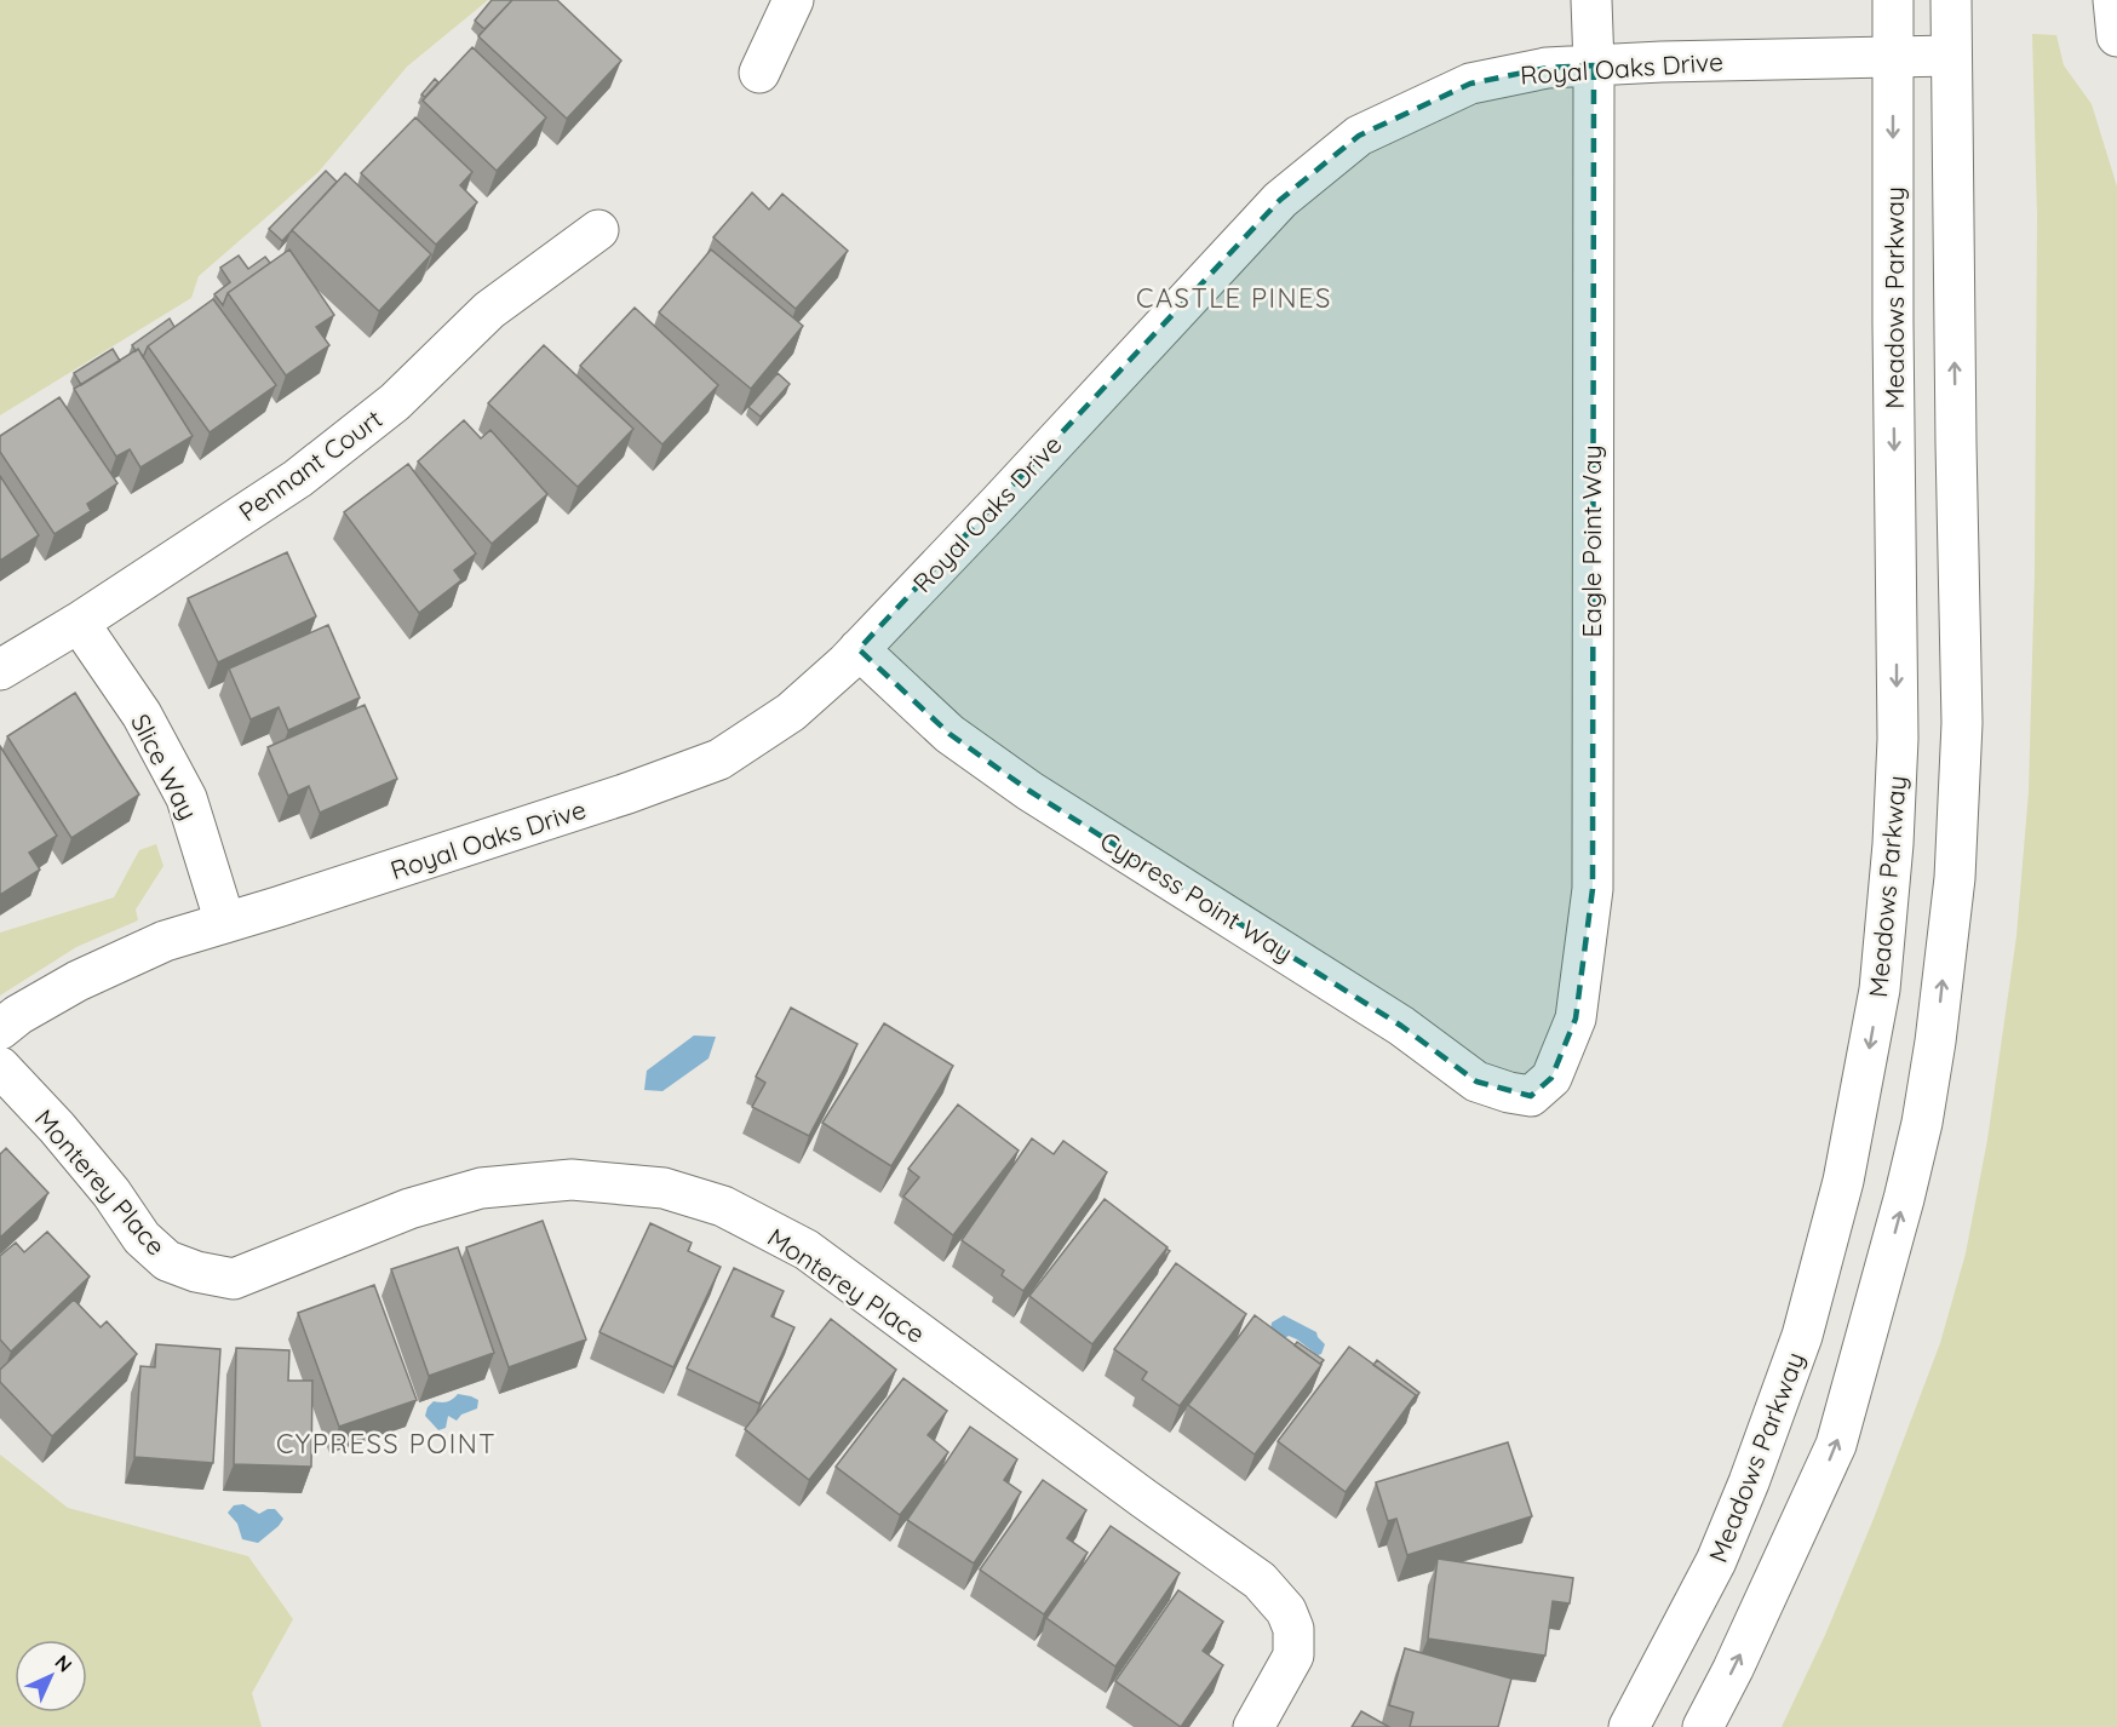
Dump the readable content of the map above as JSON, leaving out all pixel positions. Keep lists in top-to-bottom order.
{
  "streets": {
    "street": [
      "Royal Oaks Drive",
      "Meadows Parkway",
      "Pennant Court",
      "Eagle Point Way",
      "Slice Way",
      "Cypress Point Way",
      "Monterey Place"
    ]
  },
  "crossings": [
    ["Royal Oaks Drive", "Meadows Parkway"],
    ["Royal Oaks Drive", "Eagle Point Way"],
    ["Royal Oaks Drive", "Slice Way"],
    ["Royal Oaks Drive", "Cypress Point Way"],
    ["Pennant Court", "Slice Way"],
    ["Eagle Point Way", "Cypress Point Way"]
  ],
  "districts": ["CASTLE PINES", "CYPRESS POINT"],
  "north": "top right"
}
